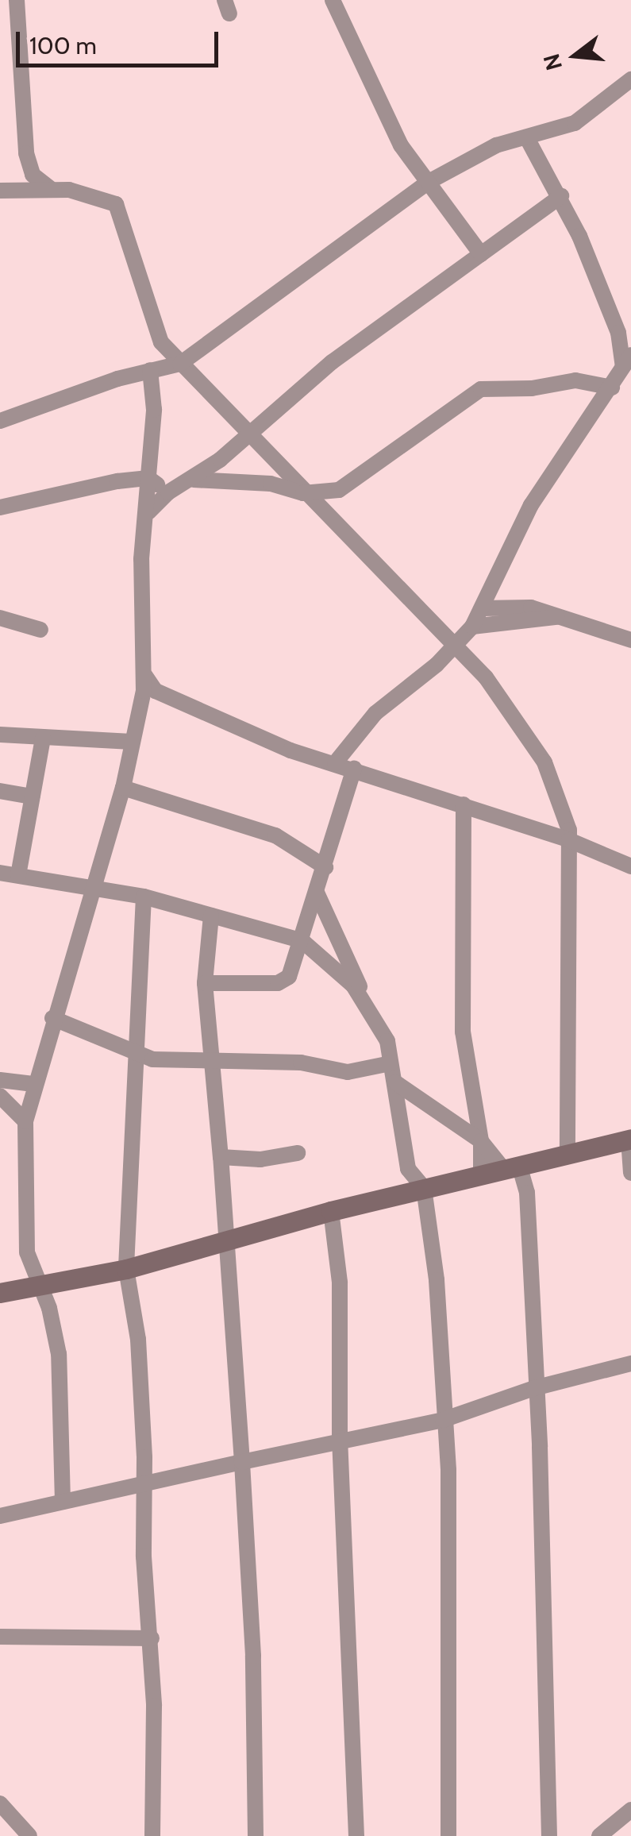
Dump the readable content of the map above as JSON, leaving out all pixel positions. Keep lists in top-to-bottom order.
{
  "scale_bar": "100 m",
  "north": "left"
}
